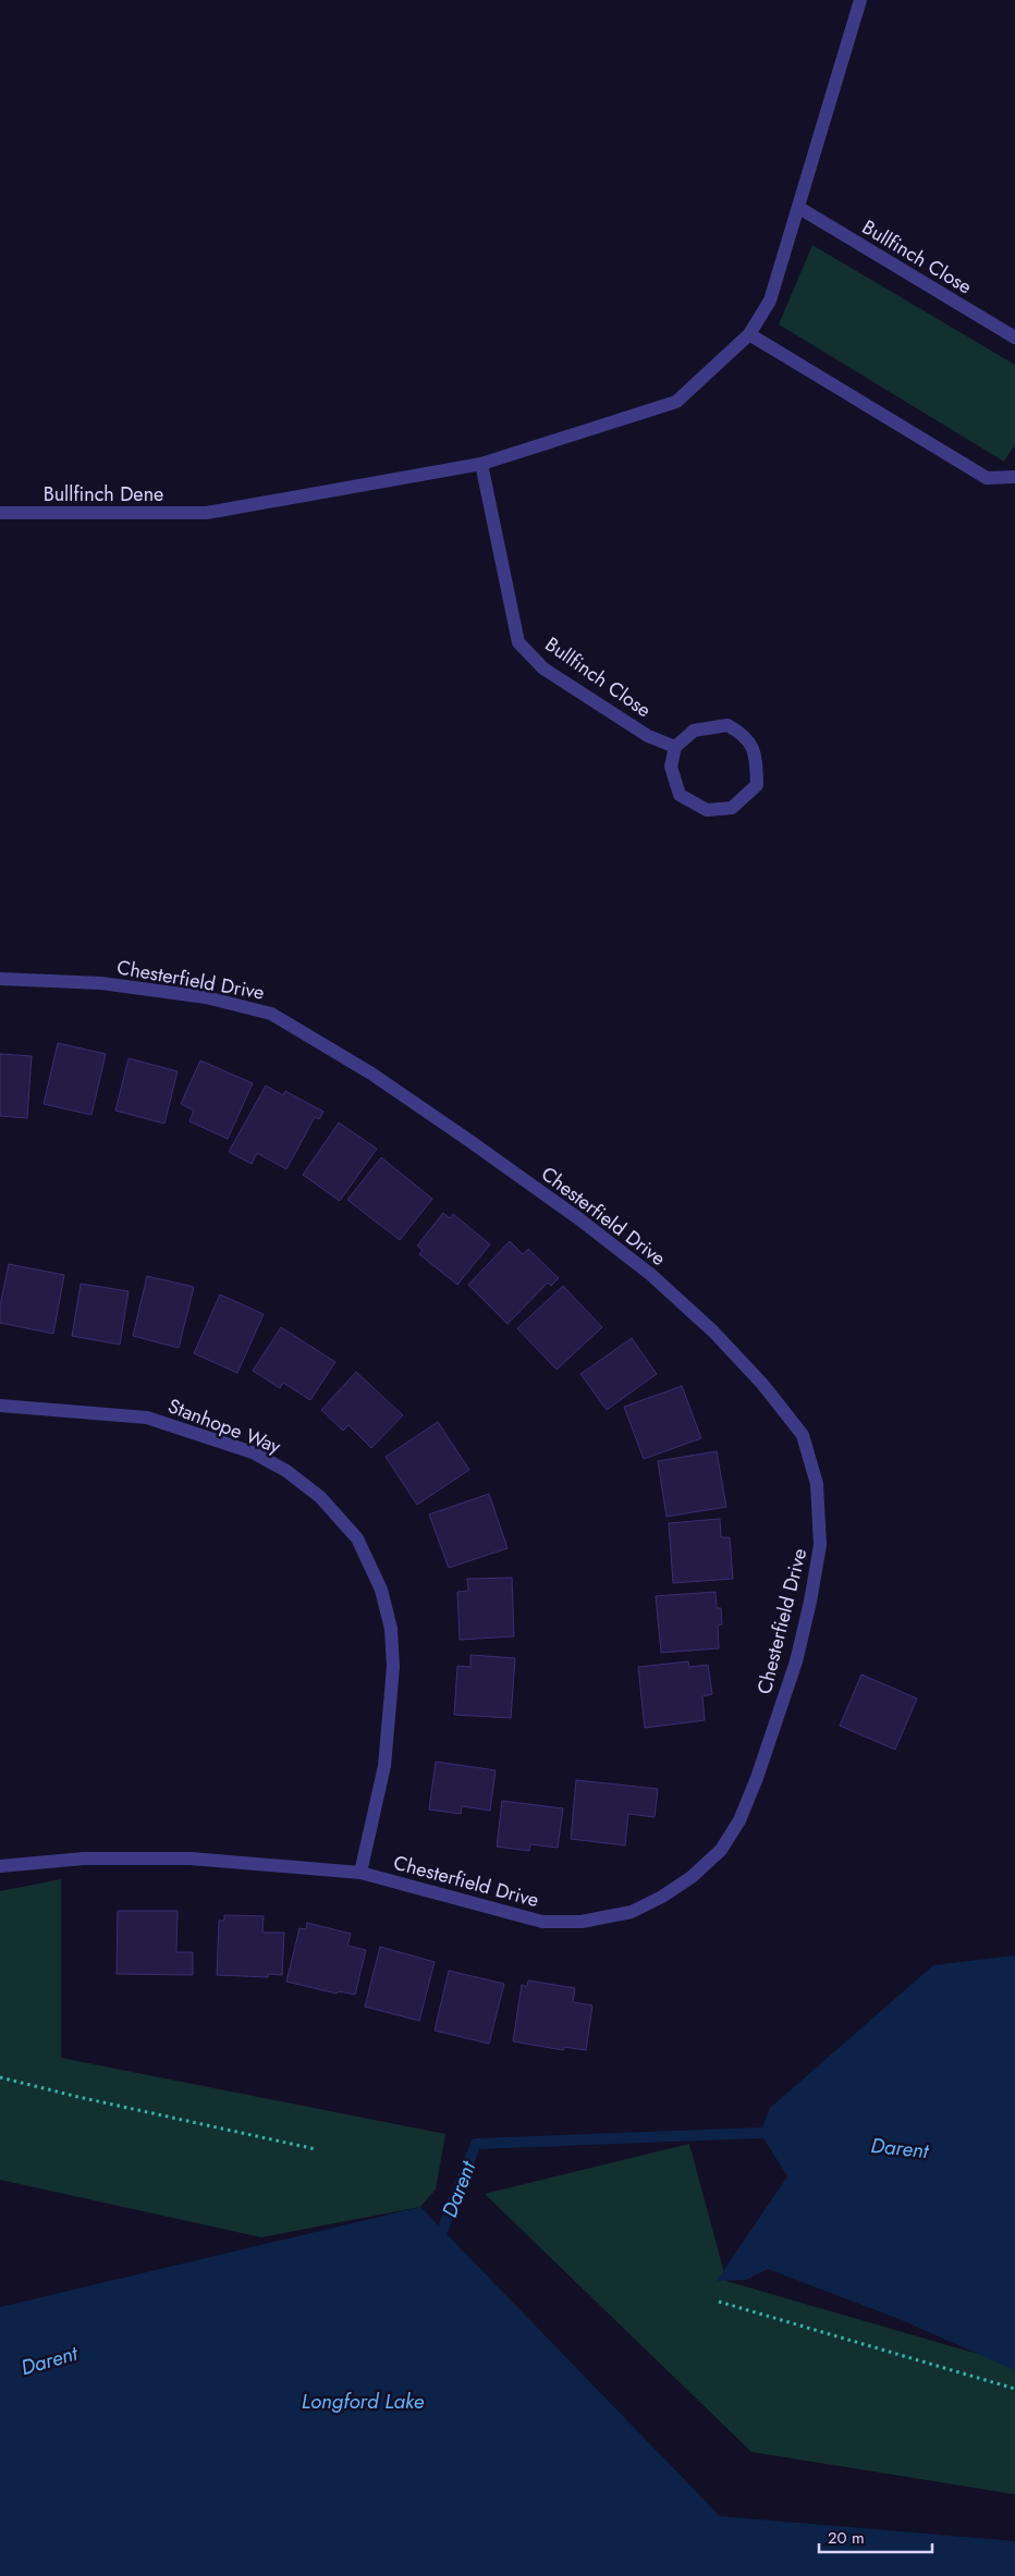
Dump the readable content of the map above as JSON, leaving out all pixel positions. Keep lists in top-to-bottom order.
{
  "streets": {
    "street": [
      "Bullfinch Close",
      "Bullfinch Dene",
      "Chesterfield Drive",
      "Stanhope Way"
    ]
  },
  "crossings": [
    ["Bullfinch Close", "Bullfinch Dene"],
    ["Chesterfield Drive", "Stanhope Way"]
  ],
  "water": ["Darent", "Longford Lake"],
  "scale_bar": "20 m"
}
